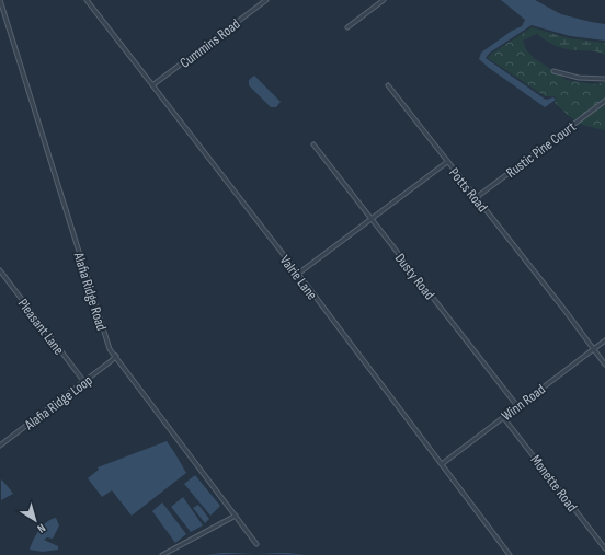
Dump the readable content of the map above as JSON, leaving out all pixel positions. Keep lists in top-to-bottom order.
{
  "streets": {
    "street": [
      "Cummins Road",
      "Rustic Pine Court",
      "Potts Road",
      "Dusty Road",
      "Valrie Lane",
      "Alafia Ridge Road",
      "Pleasant Lane",
      "Alafia Ridge Loop",
      "Winn Road",
      "Monette Road"
    ]
  },
  "crossings": [
    ["Cummins Road", "Valrie Lane"],
    ["Rustic Pine Court", "Potts Road"],
    ["Potts Road", "Dusty Road"],
    ["Potts Road", "Valrie Lane"],
    ["Potts Road", "Winn Road"],
    ["Dusty Road", "Winn Road"],
    ["Valrie Lane", "Winn Road"],
    ["Alafia Ridge Road", "Alafia Ridge Loop"],
    ["Pleasant Lane", "Alafia Ridge Loop"],
    ["Winn Road", "Monette Road"]
  ],
  "north": "bottom right"
}
